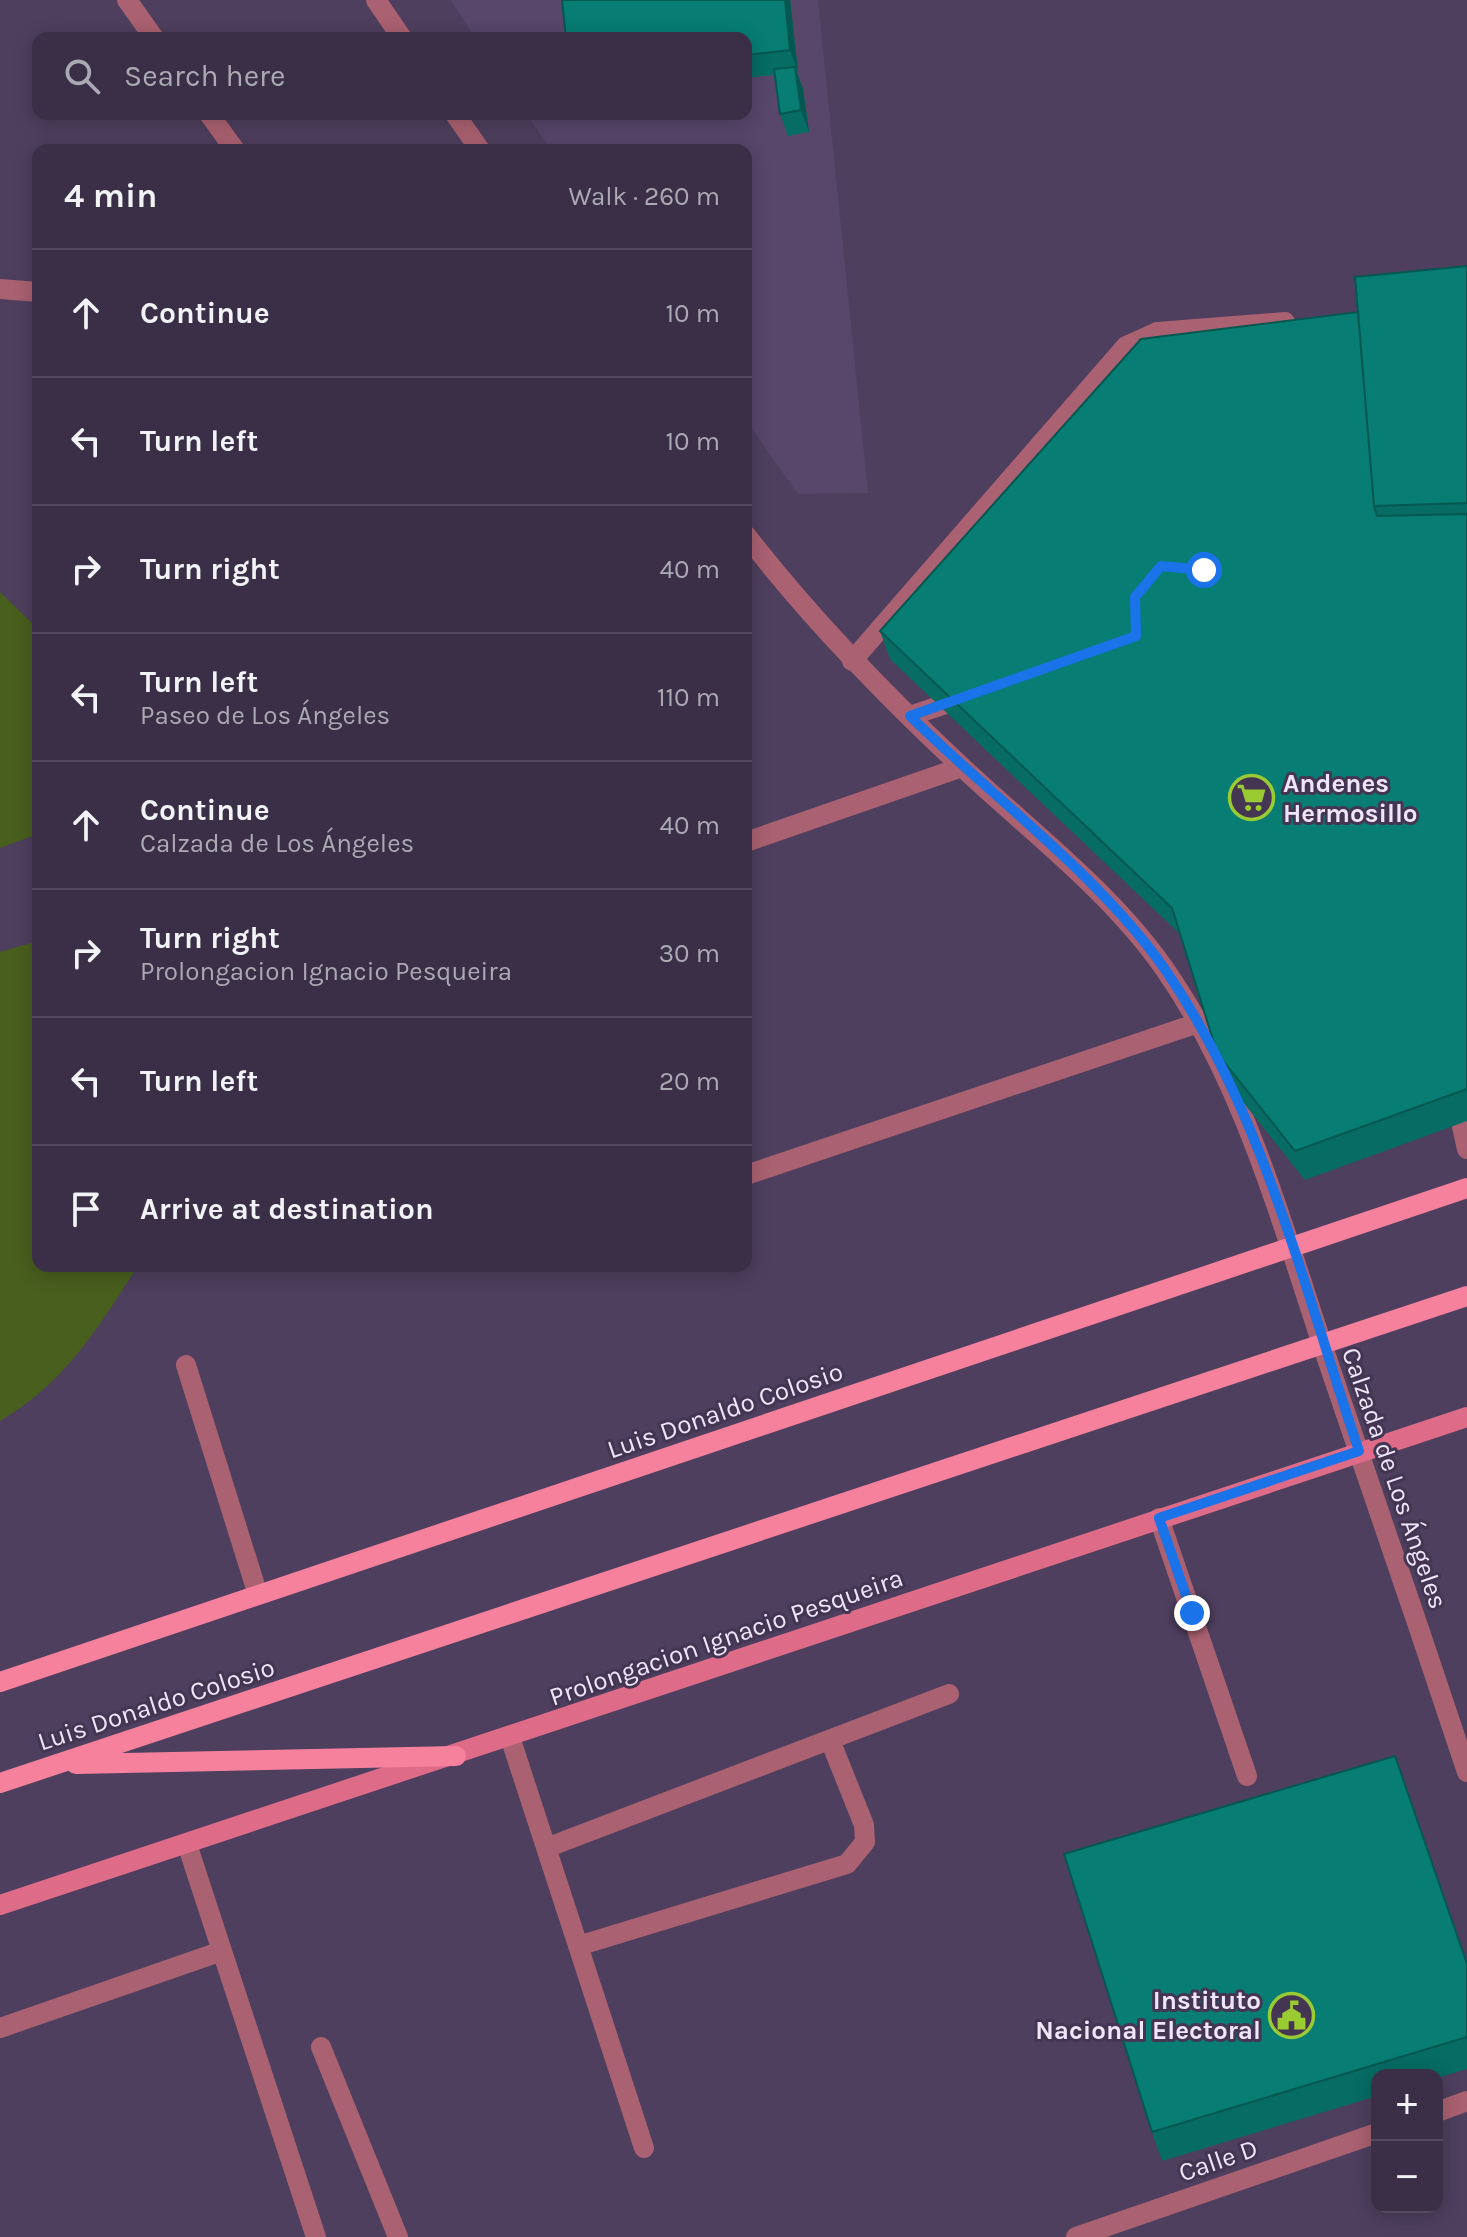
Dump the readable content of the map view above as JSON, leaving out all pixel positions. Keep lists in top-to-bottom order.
{
  "streets": {
    "main road": ["Luis Donaldo Colosio"],
    "street": ["Calzada de Los Ángeles", "Prolongacion Ignacio Pesqueira", "Calle D"]
  },
  "crossings": [
    ["Luis Donaldo Colosio", "Calzada de Los Ángeles"],
    ["Calzada de Los Ángeles", "Prolongacion Ignacio Pesqueira"]
  ],
  "places": {
    "supermarket": ["Andenes Hermosillo"],
    "public building": ["Instituto Nacional Electoral"]
  },
  "page": {
    "search": "Search here",
    "heading": ["4 min", "Walk · 260 m"],
    "list": [
      ["Continue", "10 m"],
      ["Turn left", "10 m"],
      ["Turn right", "40 m"],
      ["Turn left", "Paseo de Los Ángeles", "110 m"],
      ["Continue", "Calzada de Los Ángeles", "40 m"],
      ["Turn right", "Prolongacion Ignacio Pesqueira", "30 m"],
      ["Turn left", "20 m"],
      "Arrive at destination"
    ],
    "map_buttons": ["+", "−"]
  }
}
